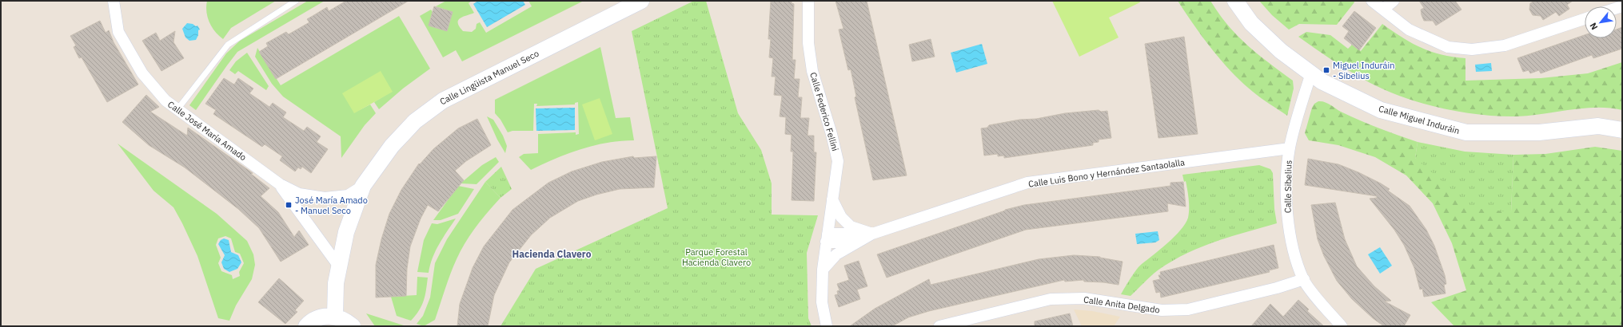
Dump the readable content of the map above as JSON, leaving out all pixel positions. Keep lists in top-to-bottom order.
{
  "streets": {
    "street": [
      "Calle Lingüista Manuel Seco",
      "Calle Federico Fellini",
      "Calle Miguel Induráin",
      "Calle José María Amado",
      "Calle Luis Bono y Hernández Santaolalla",
      "Calle Sibelius",
      "Calle Anita Delgado"
    ]
  },
  "crossings": [
    ["Calle Lingüista Manuel Seco", "Calle José María Amado"],
    ["Calle Federico Fellini", "Calle Luis Bono y Hernández Santaolalla"],
    ["Calle Miguel Induráin", "Calle Sibelius"],
    ["Calle Luis Bono y Hernández Santaolalla", "Calle Sibelius"],
    ["Calle Sibelius", "Calle Anita Delgado"]
  ],
  "districts": ["Hacienda Clavero"],
  "parks": ["Parque Forestal Hacienda Clavero"],
  "places": {
    "transit": ["Miguel Induráin - Sibelius", "José María Amado - Manuel Seco"]
  },
  "north": "bottom left"
}
